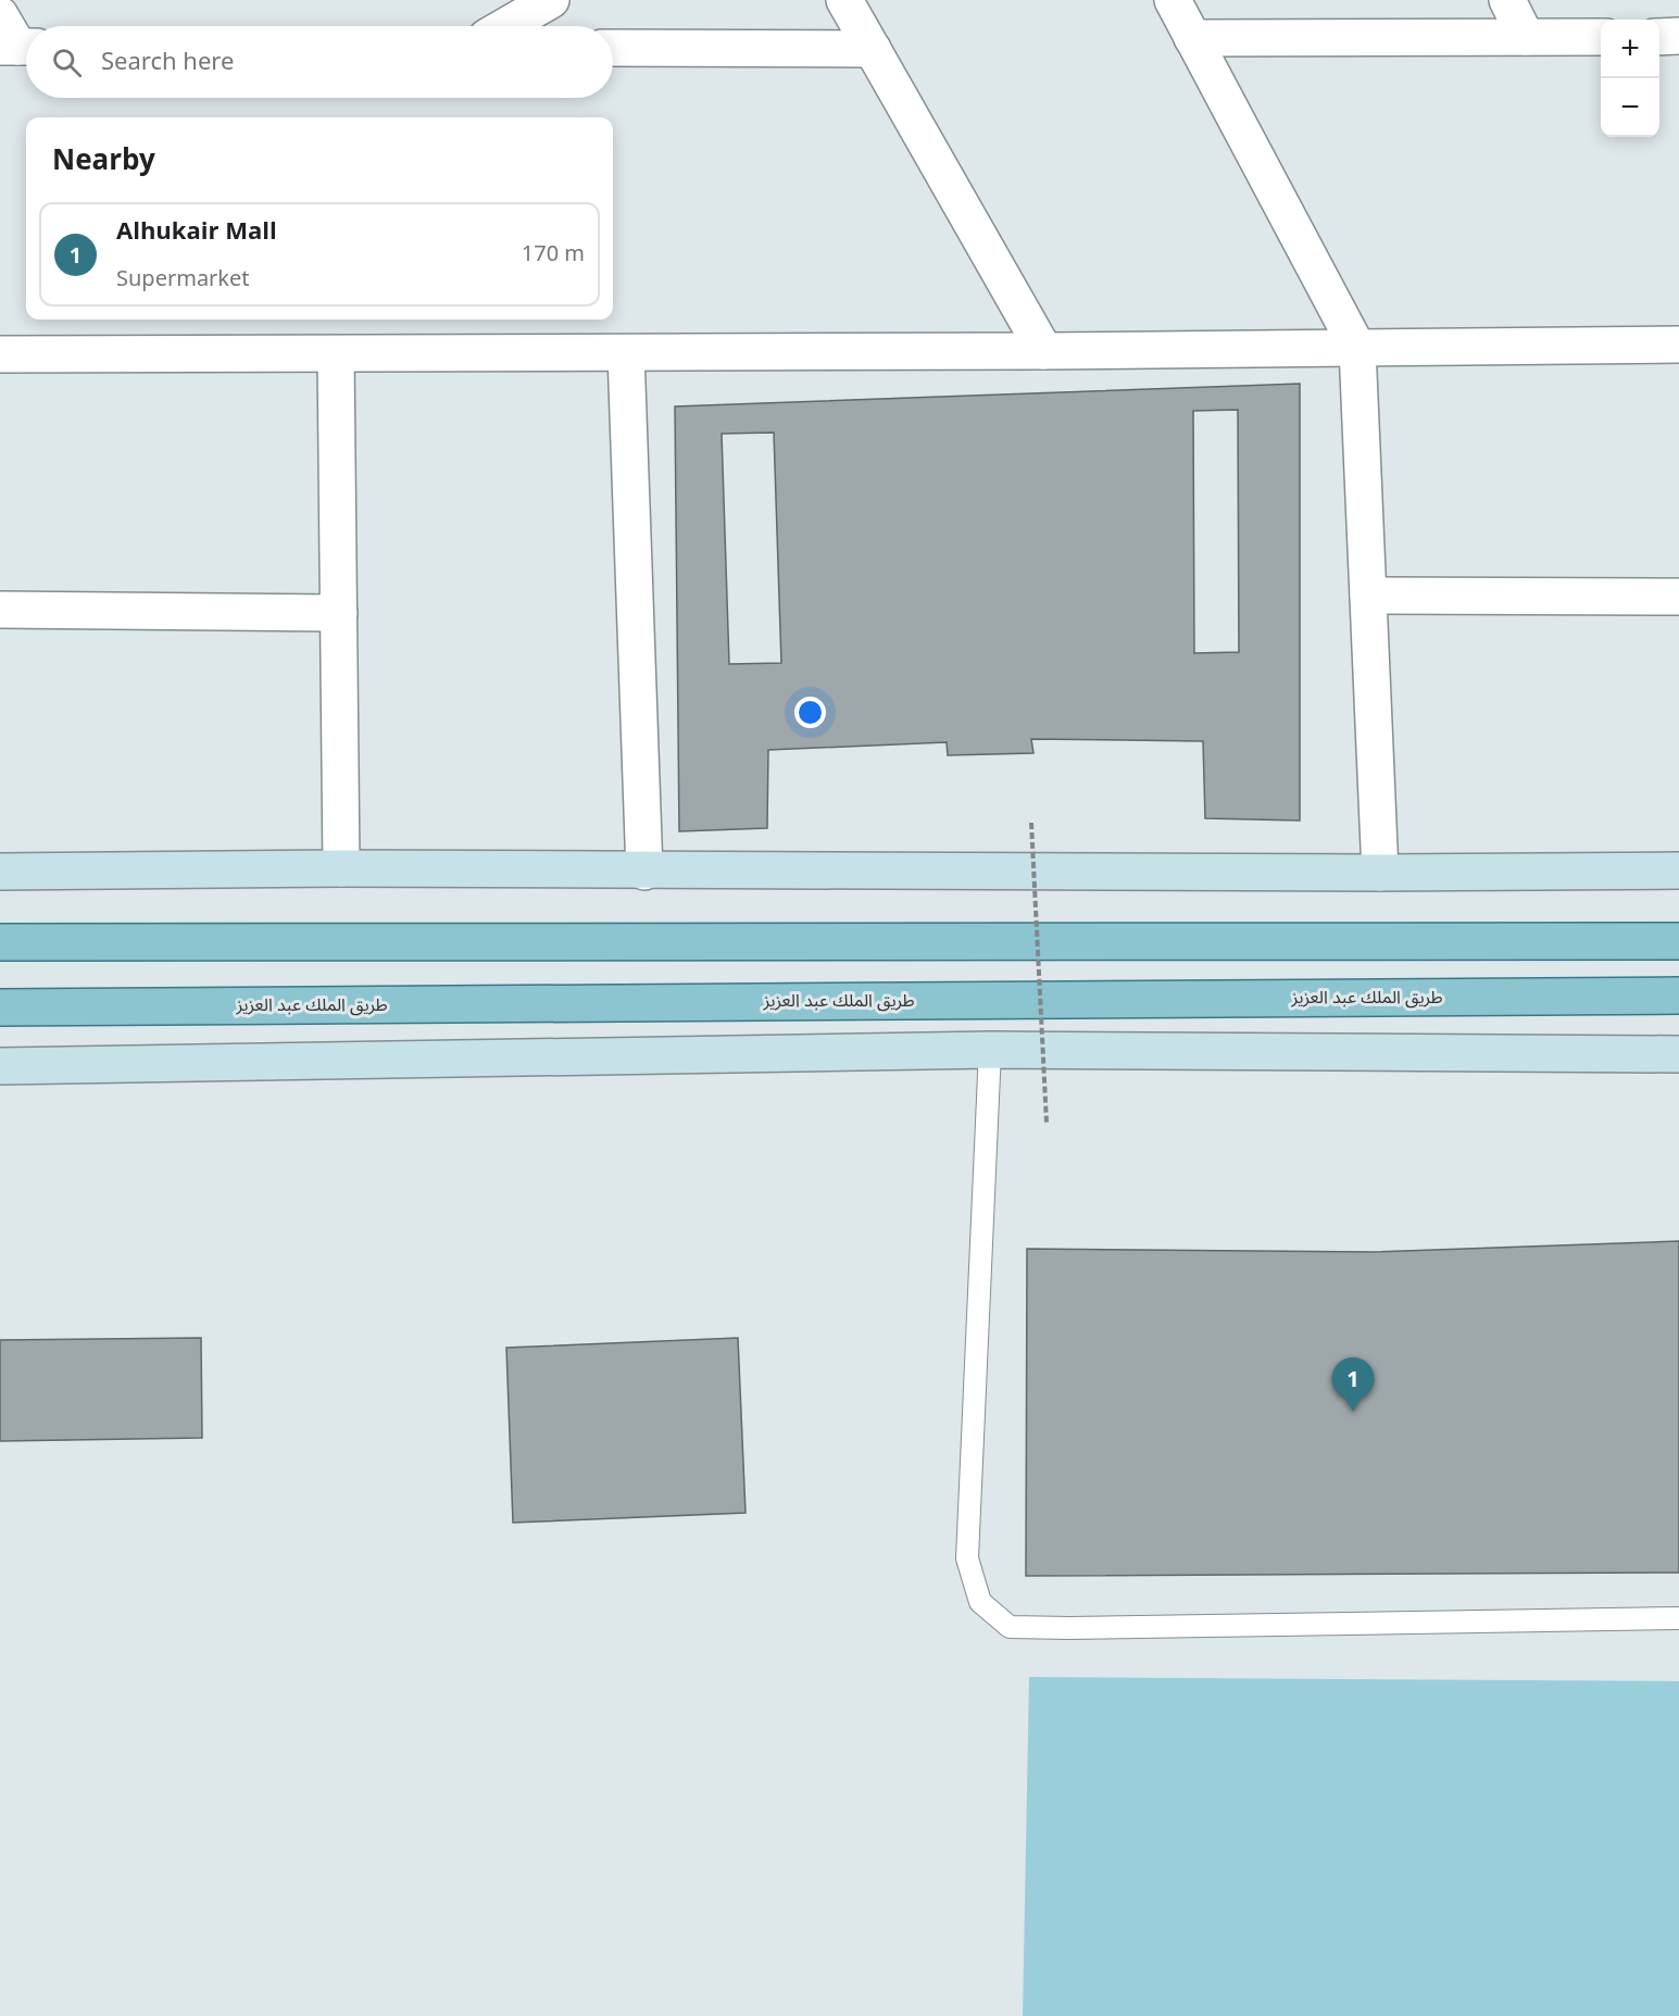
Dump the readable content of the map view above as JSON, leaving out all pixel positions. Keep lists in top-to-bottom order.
{
  "streets": {
    "main road": ["طريق الملك عبد العزيز"]
  },
  "page": {
    "map_buttons": ["+", "−"],
    "search": "Search here",
    "heading": "Nearby",
    "list": [
      {
        "mark": "1",
        "name": "Alhukair Mall",
        "note": "Supermarket",
        "value": "170 m"
      }
    ],
    "pins": "1"
  }
}
